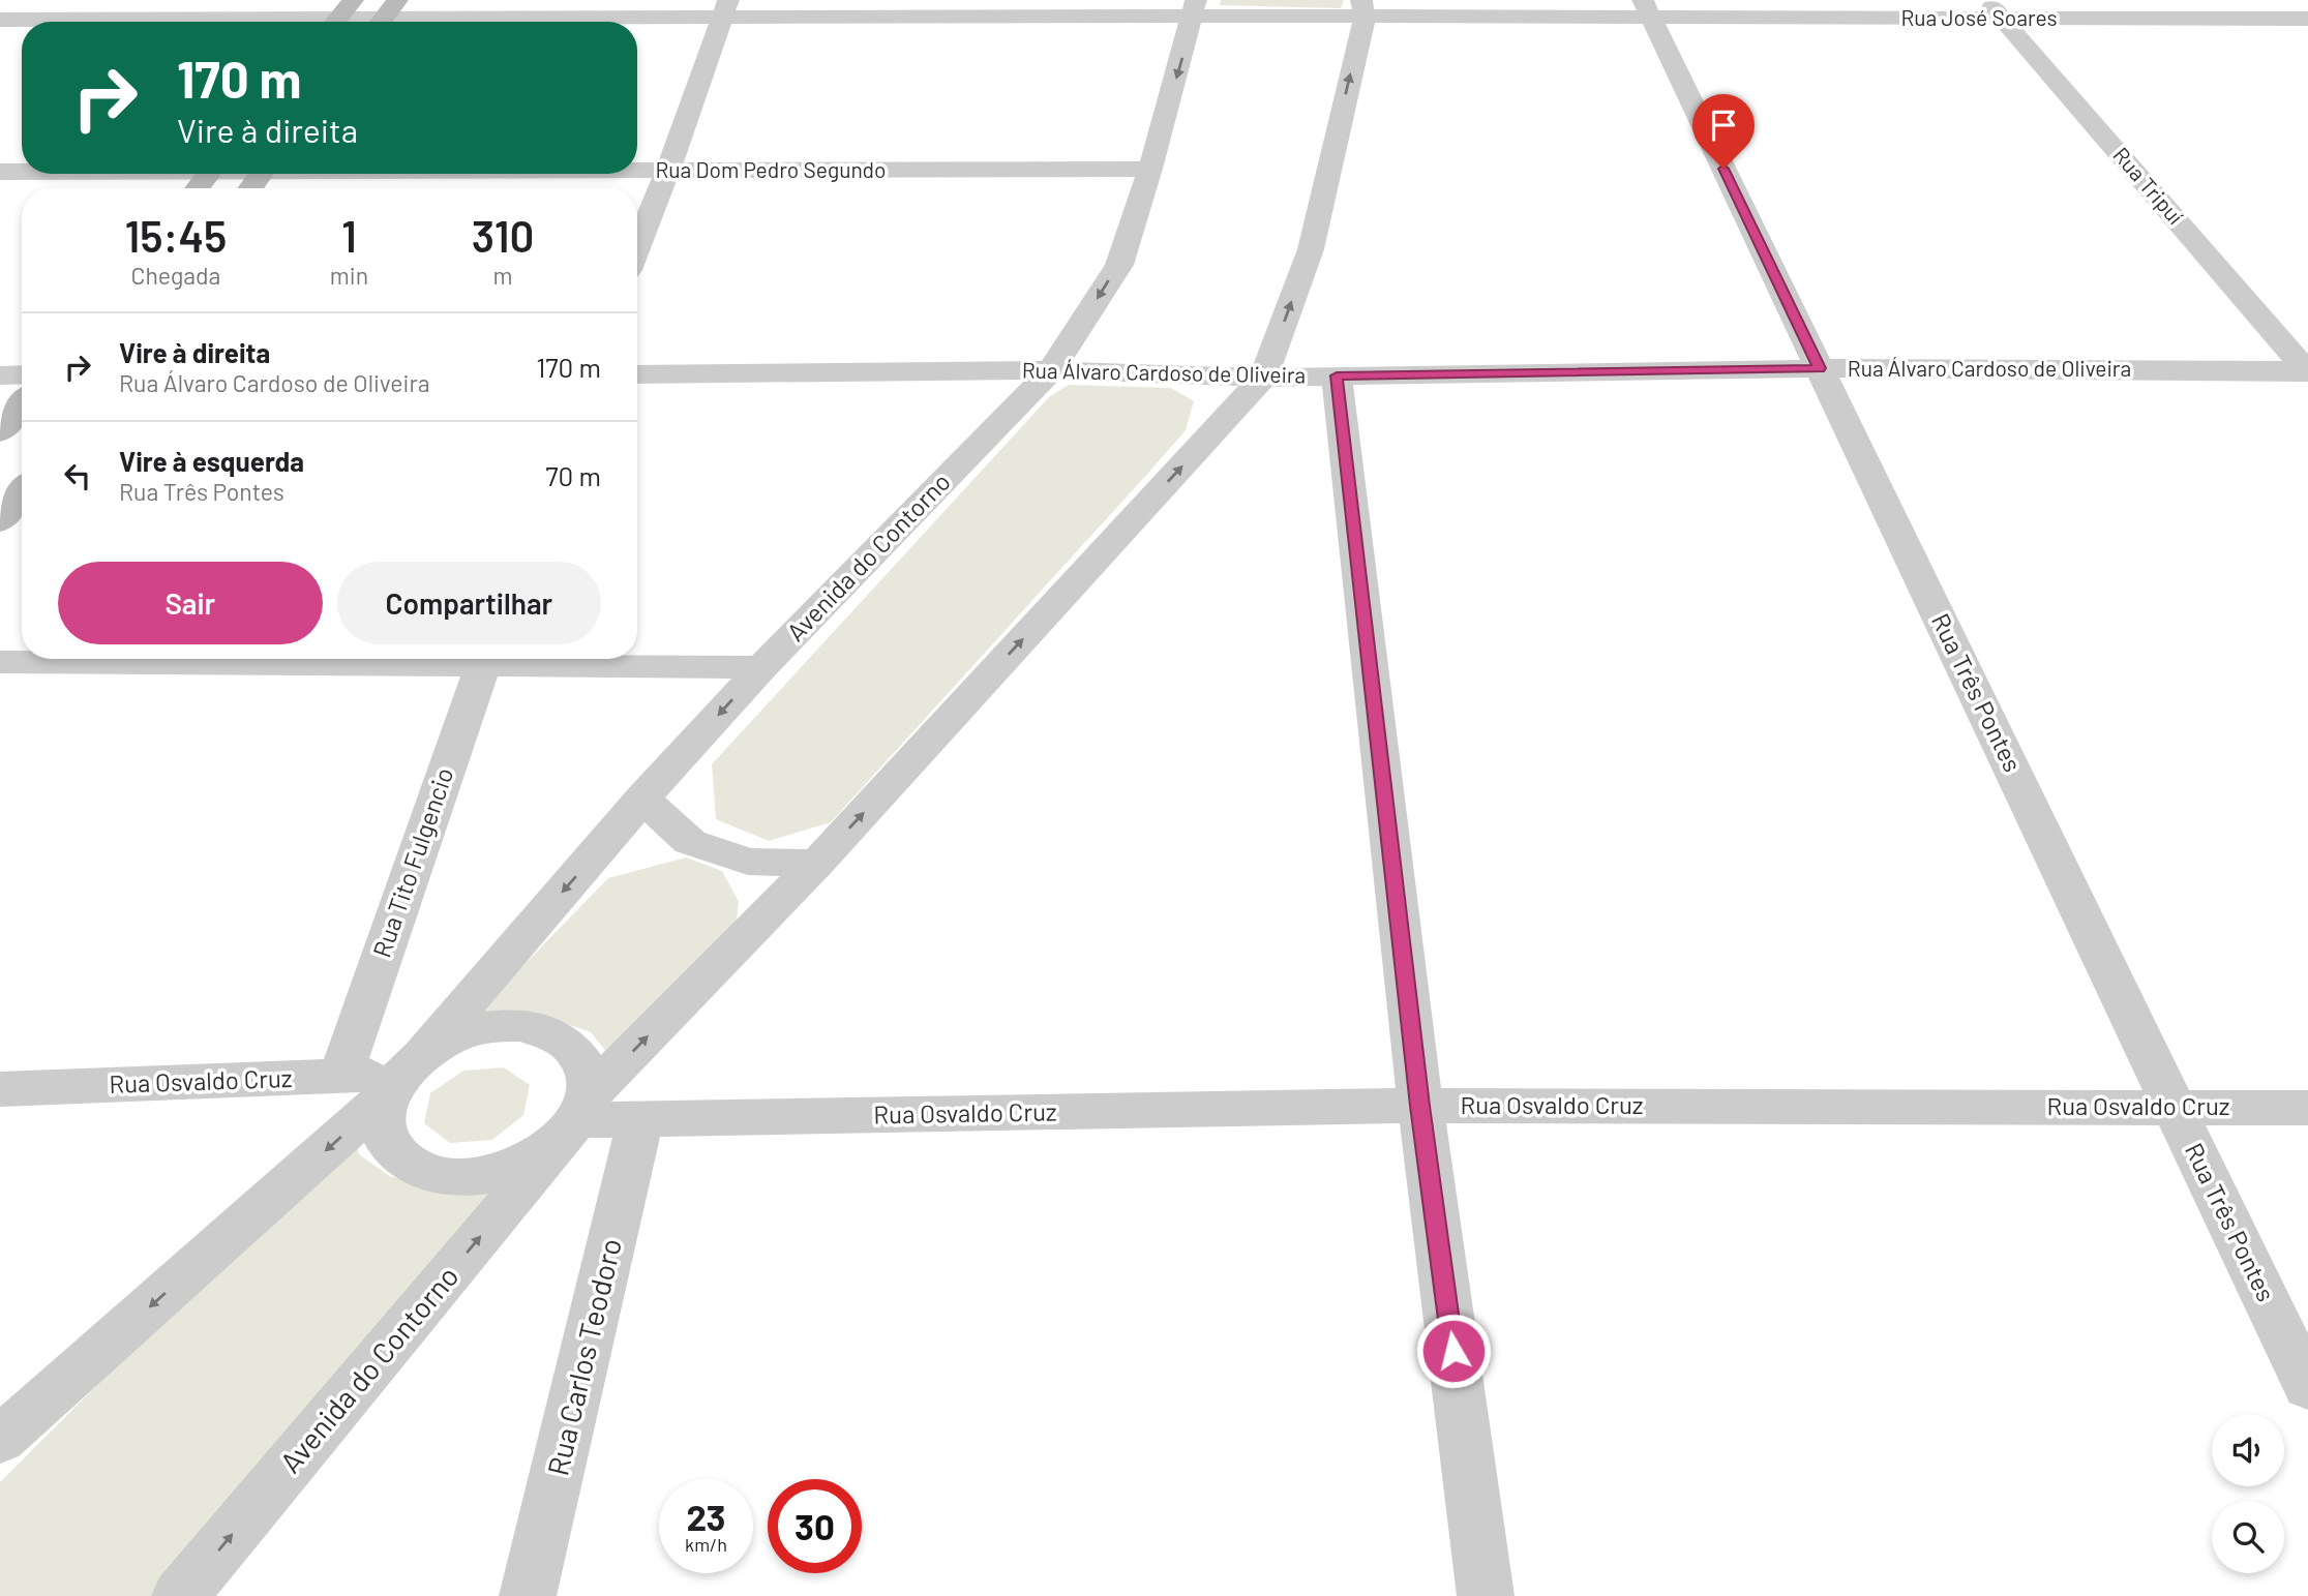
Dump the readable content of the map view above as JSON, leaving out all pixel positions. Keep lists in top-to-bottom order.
{
  "streets": {
    "street": [
      "Rua José Soares",
      "Rua Dom Pedro Segundo",
      "Rua Tripuí",
      "Rua Álvaro Cardoso de Oliveira",
      "Avenida do Contorno",
      "Rua Três Pontes",
      "Rua Tito Fulgencio",
      "Rua Osvaldo Cruz",
      "Rua Carlos Teodoro"
    ]
  },
  "crossings": [
    ["Rua José Soares", "Rua Tripuí"],
    ["Rua José Soares", "Avenida do Contorno"],
    ["Rua José Soares", "Rua Três Pontes"],
    ["Rua Dom Pedro Segundo", "Avenida do Contorno"],
    ["Rua Tripuí", "Rua Álvaro Cardoso de Oliveira"],
    ["Rua Álvaro Cardoso de Oliveira", "Avenida do Contorno"],
    ["Rua Álvaro Cardoso de Oliveira", "Rua Três Pontes"],
    ["Avenida do Contorno", "Rua Osvaldo Cruz"],
    ["Rua Três Pontes", "Rua Osvaldo Cruz"],
    ["Rua Tito Fulgencio", "Rua Osvaldo Cruz"],
    ["Rua Osvaldo Cruz", "Rua Carlos Teodoro"]
  ],
  "page": {
    "turn": ["170 m", "Vire à direita"],
    "eta": [
      "15:45",
      "Chegada",
      "1",
      "min",
      "310",
      "m"
    ],
    "list": [
      {
        "name": "Vire à direita",
        "note": "Rua Álvaro Cardoso de Oliveira",
        "value": "170 m"
      },
      {
        "name": "Vire à esquerda",
        "note": "Rua Três Pontes",
        "value": "70 m"
      }
    ],
    "buttons": ["Sair", "Compartilhar"],
    "speed": "23 km/h",
    "limit": "30"
  }
}
